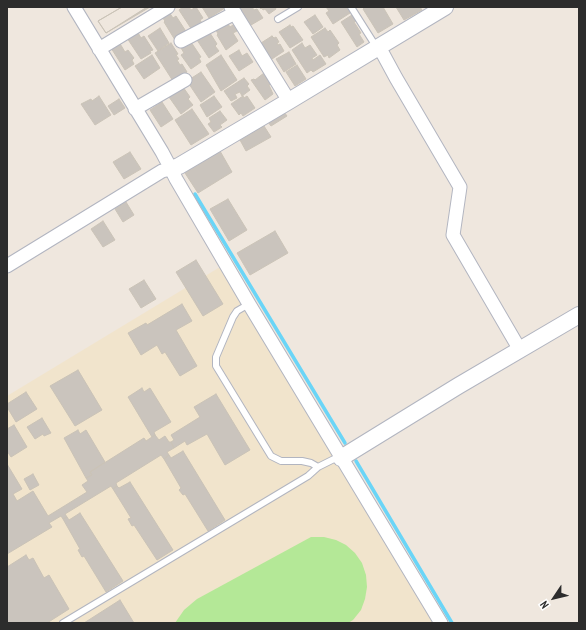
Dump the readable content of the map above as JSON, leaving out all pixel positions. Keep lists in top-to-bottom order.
{
  "north": "bottom left"
}
